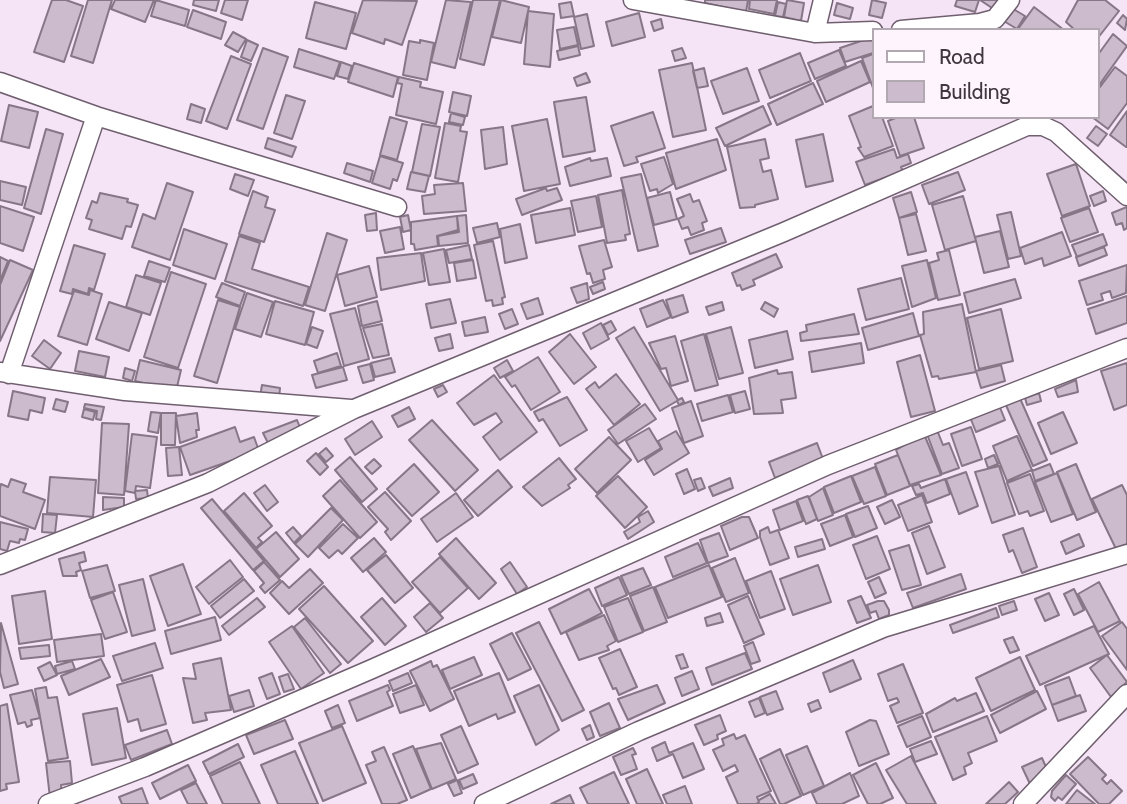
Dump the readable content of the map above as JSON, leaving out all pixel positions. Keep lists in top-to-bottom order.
{
  "legend": ["Road", "Building"]
}
